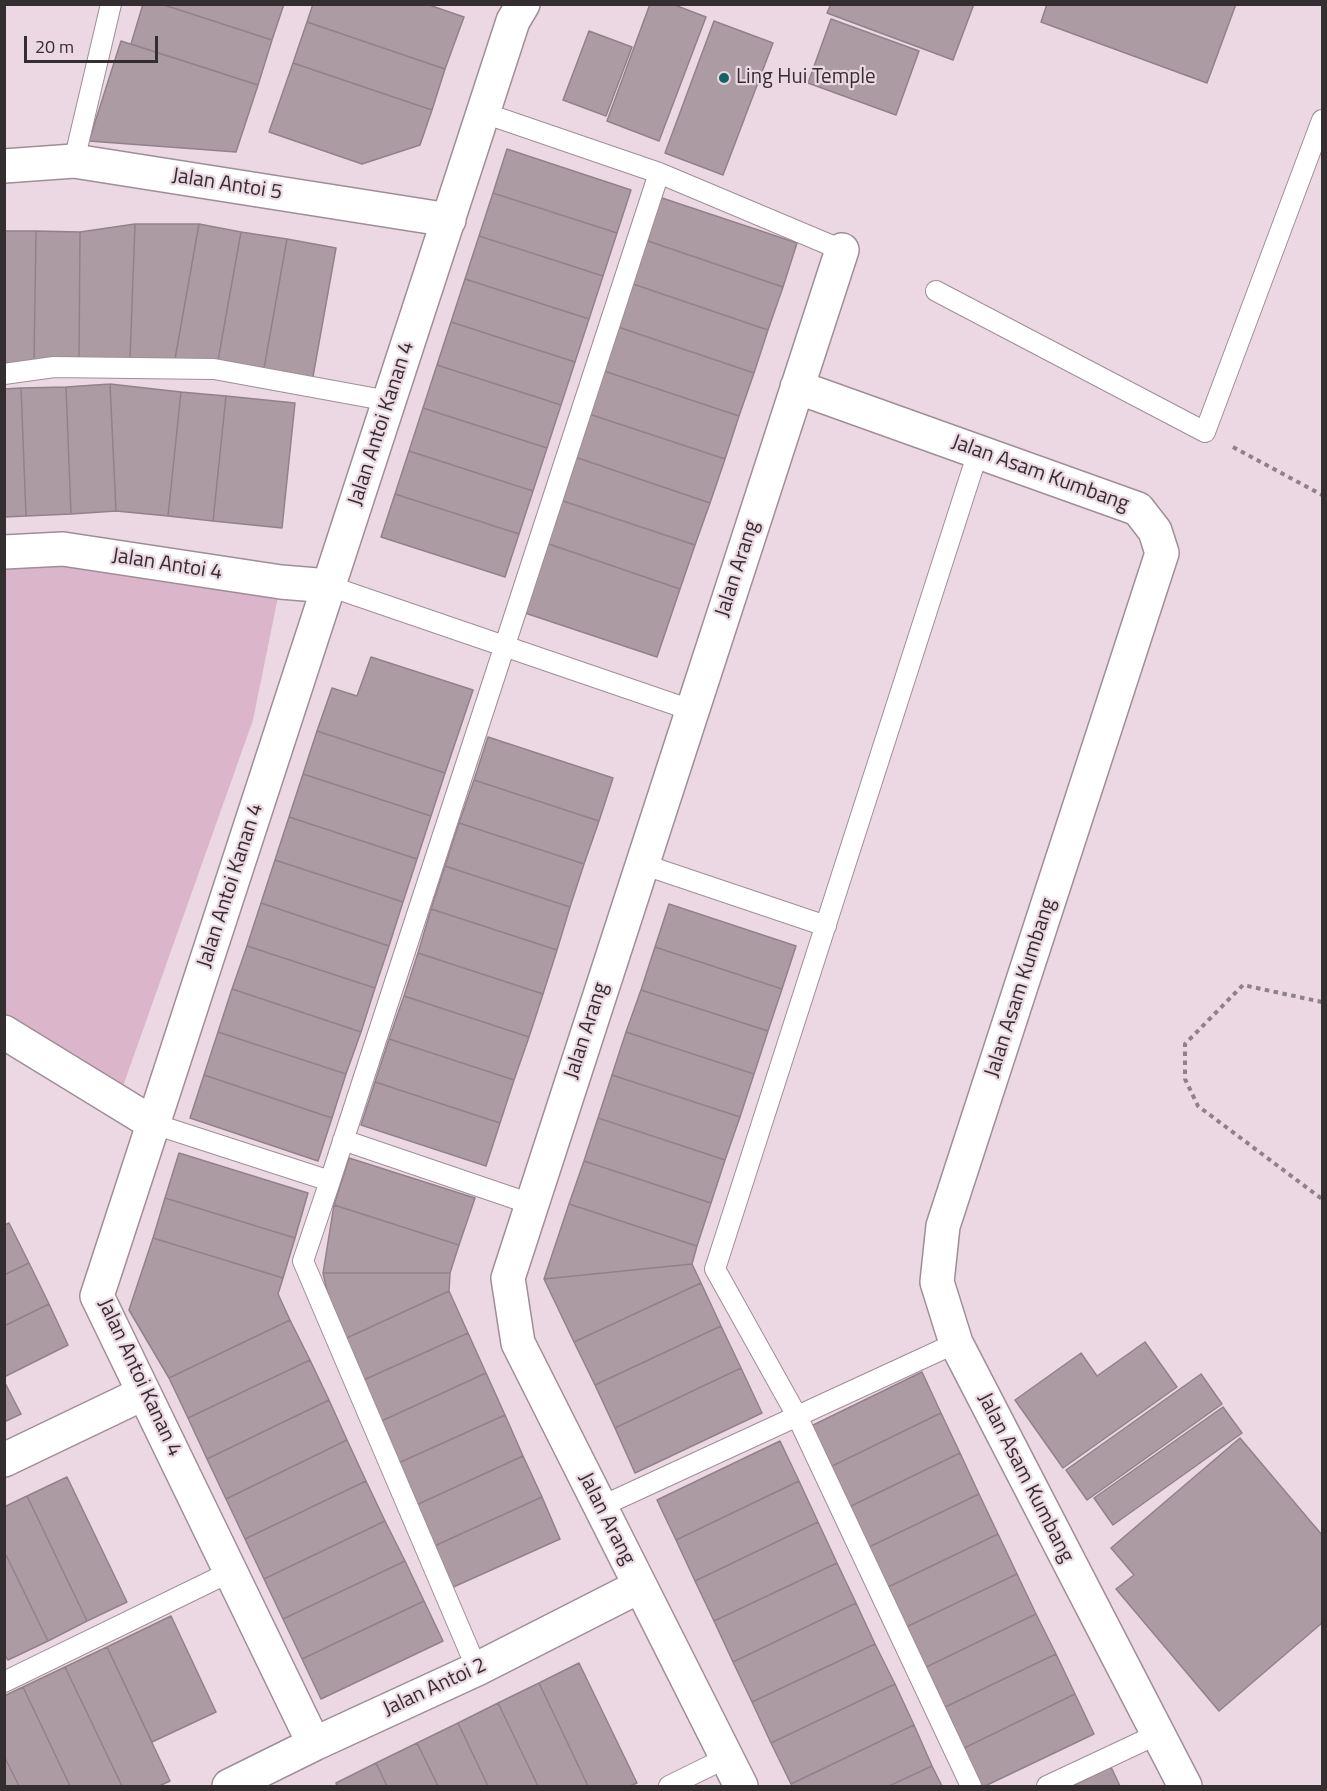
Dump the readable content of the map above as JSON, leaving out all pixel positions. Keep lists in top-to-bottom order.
{
  "streets": {
    "street": [
      "Jalan Antoi 5",
      "Jalan Antoi Kanan 4",
      "Jalan Asam Kumbang",
      "Jalan Antoi 4",
      "Jalan Arang",
      "Jalan Antoi 2"
    ]
  },
  "crossings": [
    ["Jalan Antoi 5", "Jalan Antoi Kanan 4"],
    ["Jalan Antoi Kanan 4", "Jalan Antoi 4"],
    ["Jalan Antoi Kanan 4", "Jalan Antoi 2"],
    ["Jalan Asam Kumbang", "Jalan Arang"],
    ["Jalan Arang", "Jalan Antoi 2"]
  ],
  "places": ["Ling Hui Temple"],
  "scale_bar": "20 m"
}
